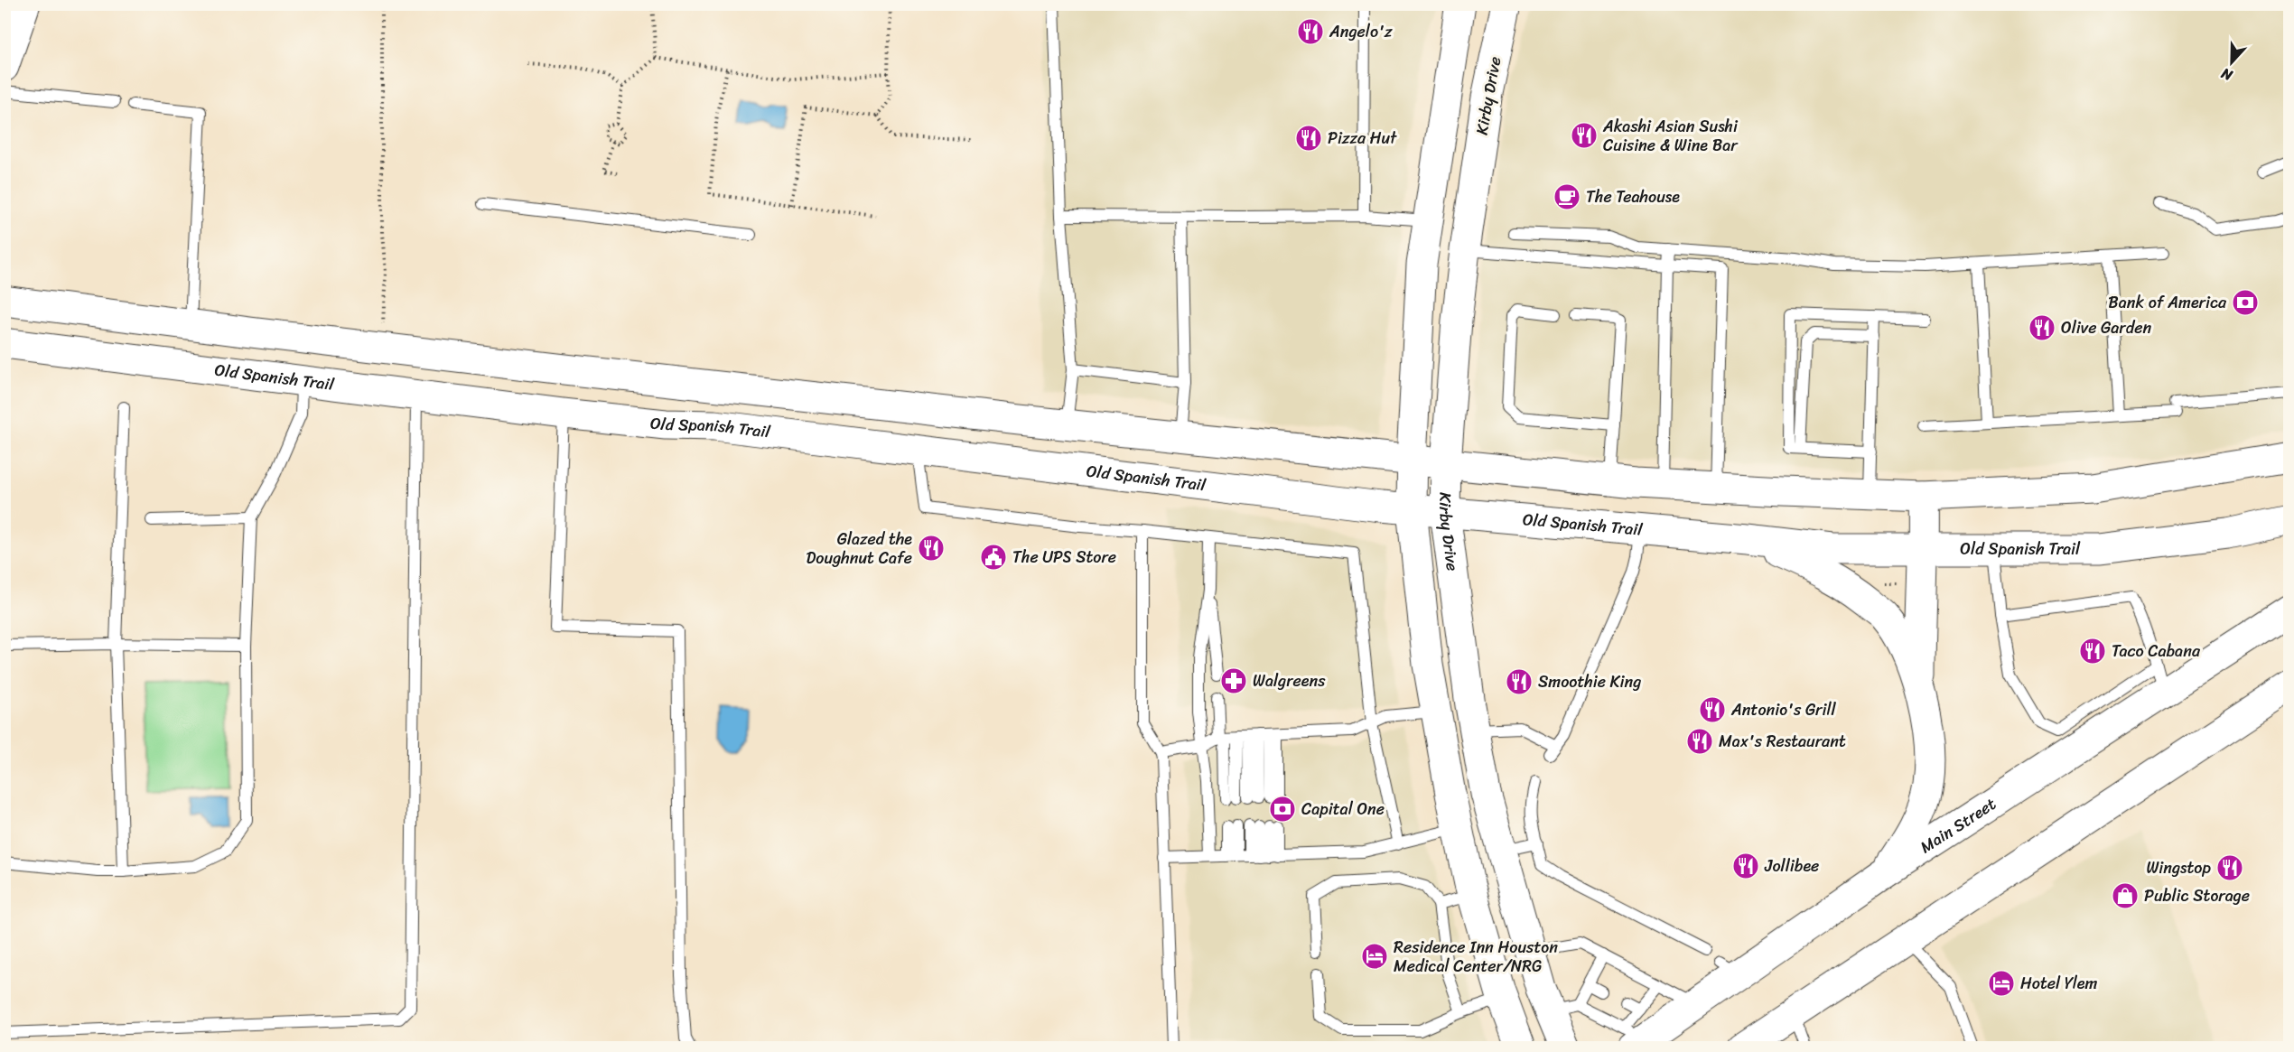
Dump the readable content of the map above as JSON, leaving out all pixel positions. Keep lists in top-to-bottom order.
{
  "streets": {
    "main road": ["Kirby Drive", "Old Spanish Trail", "Main Street"]
  },
  "crossings": [
    ["Kirby Drive", "Old Spanish Trail"]
  ],
  "places": {
    "restaurant": [
      "Angelo'z",
      "Akashi Asian Sushi Cuisine & Wine Bar",
      "Pizza Hut",
      "Olive Garden",
      "Glazed the Doughnut Cafe",
      "Taco Cabana",
      "Smoothie King",
      "Antonio's Grill",
      "Max's Restaurant",
      "Jollibee",
      "Wingstop"
    ],
    "cafe": ["The Teahouse"],
    "bank": ["Bank of America", "Capital One"],
    "public building": ["The UPS Store"],
    "pharmacy": ["Walgreens"],
    "shop": ["Public Storage"],
    "hotel": ["Residence Inn Houston Medical Center/NRG", "Hotel Ylem"]
  },
  "north": "bottom"
}
